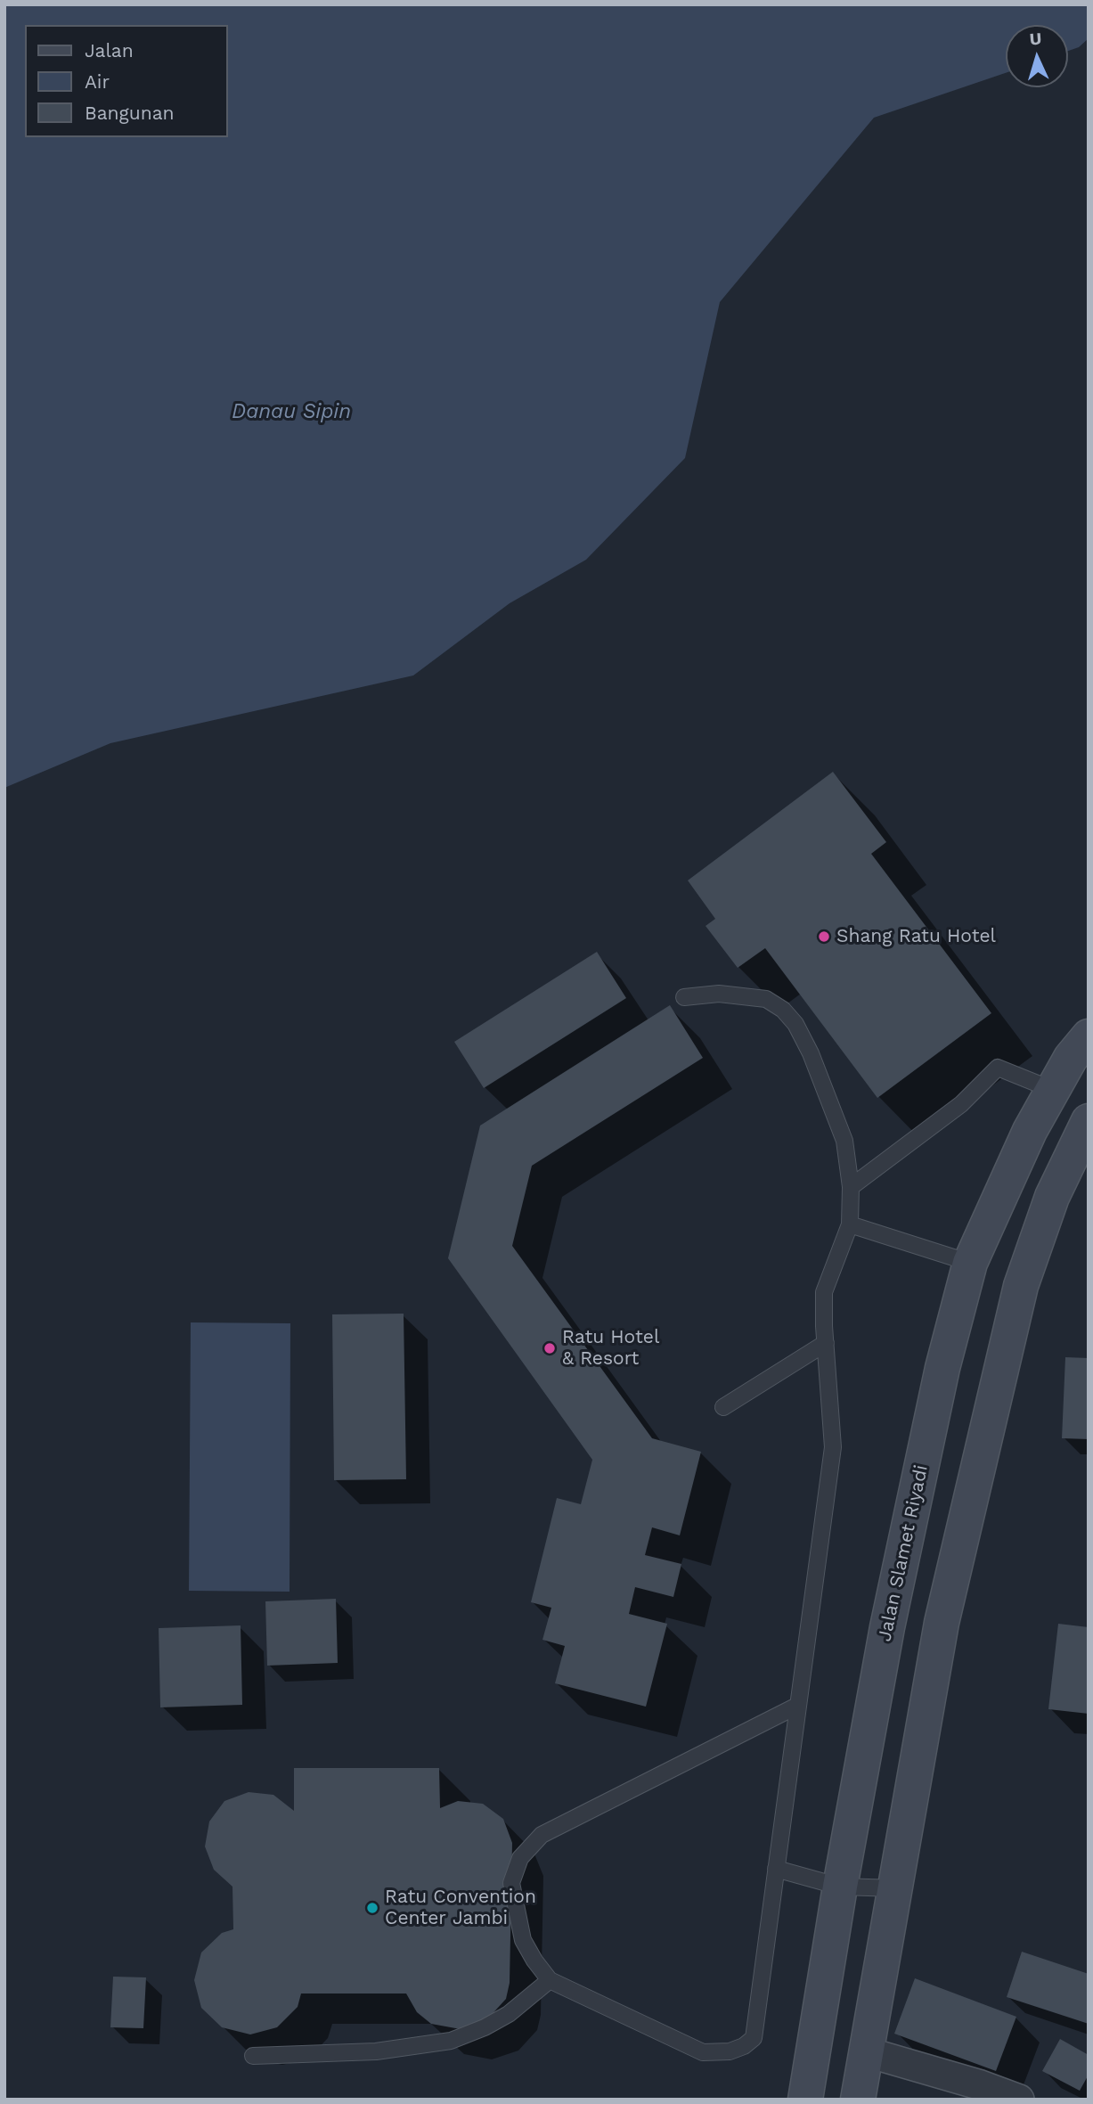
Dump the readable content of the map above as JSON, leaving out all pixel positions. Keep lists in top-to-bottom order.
{
  "streets": {
    "main road": ["Jalan Slamet Riyadi"]
  },
  "water": ["Danau Sipin"],
  "places": ["Shang Ratu Hotel", "Ratu Hotel & Resort", "Ratu Convention Center Jambi"],
  "legend": ["Jalan", "Air", "Bangunan"],
  "north": "top"
}
